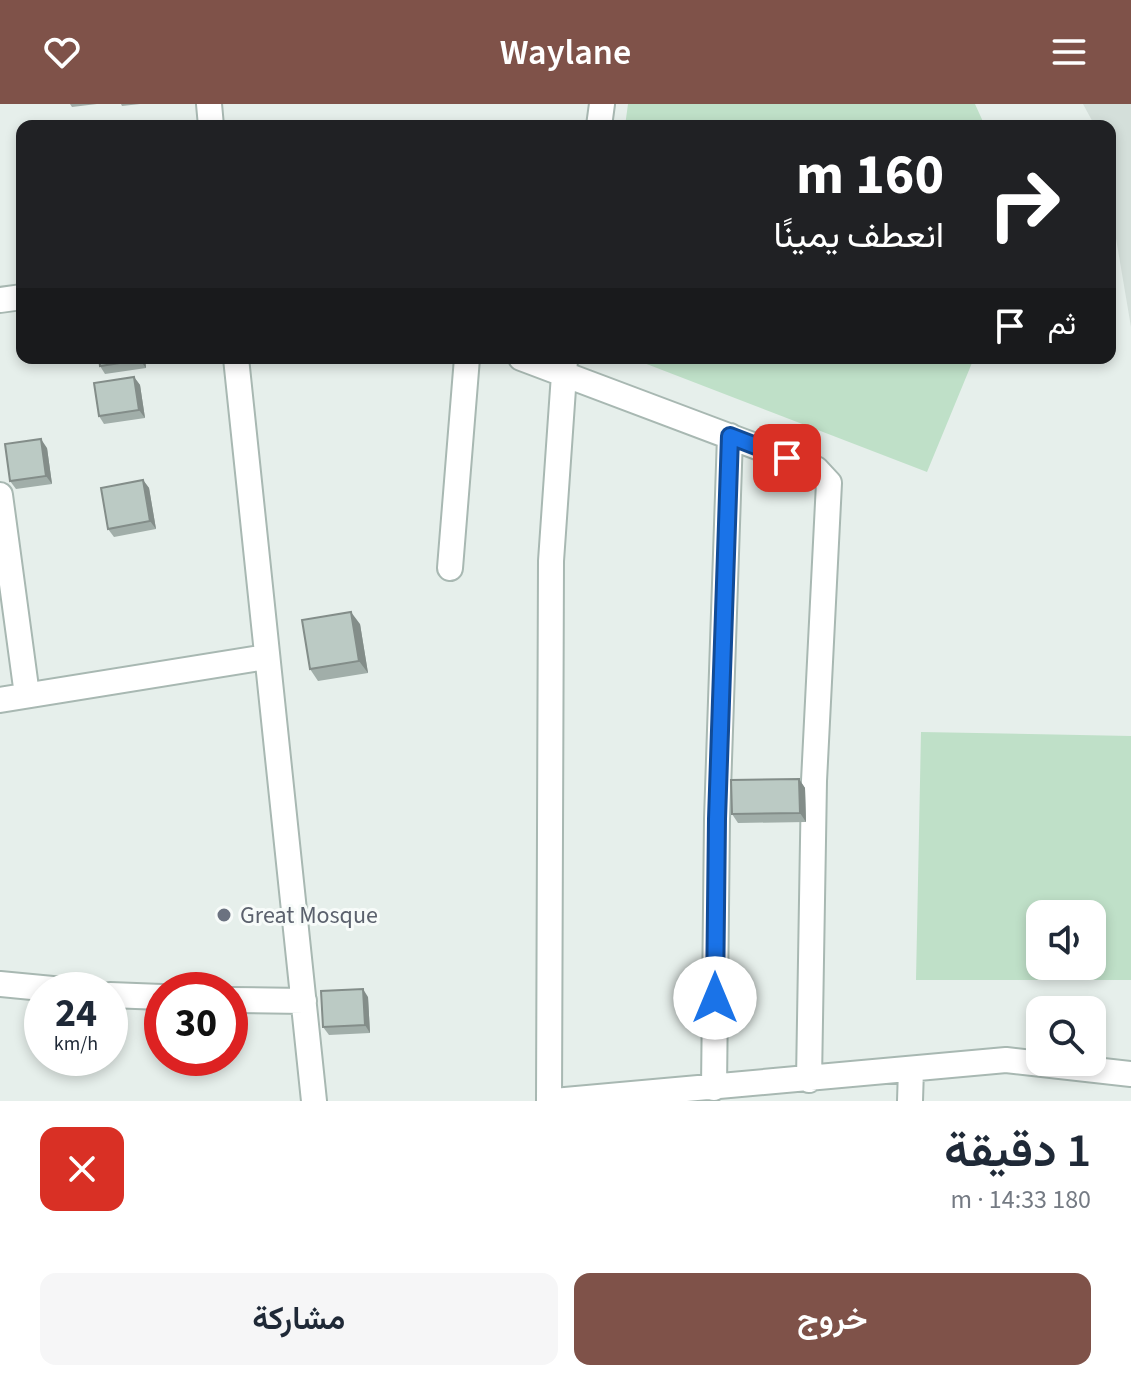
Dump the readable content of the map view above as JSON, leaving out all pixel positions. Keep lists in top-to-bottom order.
{
  "places": ["Great Mosque"],
  "page": {
    "header": "Waylane",
    "turn": ["160 m", "انعطف يمينًا"],
    "then": "ثم",
    "speed": "24 km/h",
    "limit": "30",
    "heading": ["1 دقيقة", "180 m · 14:33"],
    "buttons": ["خروج", "مشاركة"]
  }
}
